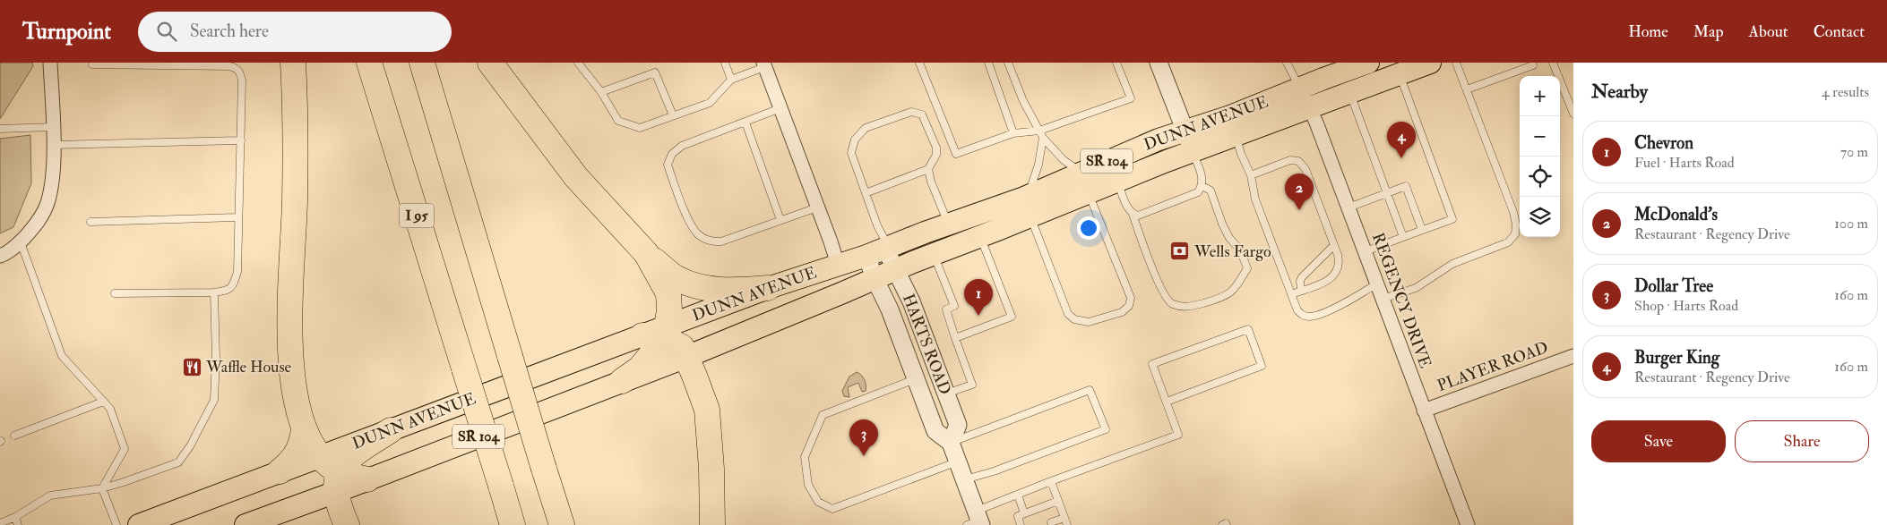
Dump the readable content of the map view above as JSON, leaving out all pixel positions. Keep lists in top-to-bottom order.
{
  "streets": {
    "highway": ["I 95"],
    "main road": ["DUNN AVENUE", "SR 104"],
    "street": ["REGENCY DRIVE", "HARTS ROAD", "PLAYER ROAD"]
  },
  "crossings": [
    ["DUNN AVENUE", "REGENCY DRIVE"],
    ["DUNN AVENUE", "HARTS ROAD"],
    ["REGENCY DRIVE", "PLAYER ROAD"]
  ],
  "places": {
    "bank": ["Wells Fargo"],
    "restaurant": ["Waffle House"]
  },
  "page": {
    "header": "Turnpoint",
    "search": "Search here",
    "nav": [
      "Home",
      "Map",
      "About",
      "Contact"
    ],
    "heading": ["Nearby", "4 results"],
    "map_buttons": ["+", "−"],
    "list": [
      {
        "mark": "1",
        "name": "Chevron",
        "note": "Fuel · Harts Road",
        "value": "70 m"
      },
      {
        "mark": "2",
        "name": "McDonald's",
        "note": "Restaurant · Regency Drive",
        "value": "100 m"
      },
      {
        "mark": "3",
        "name": "Dollar Tree",
        "note": "Shop · Harts Road",
        "value": "160 m"
      },
      {
        "mark": "4",
        "name": "Burger King",
        "note": "Restaurant · Regency Drive",
        "value": "160 m"
      }
    ],
    "pins": [
      "4",
      "2",
      "1",
      "3"
    ],
    "buttons": ["Save", "Share"]
  }
}
